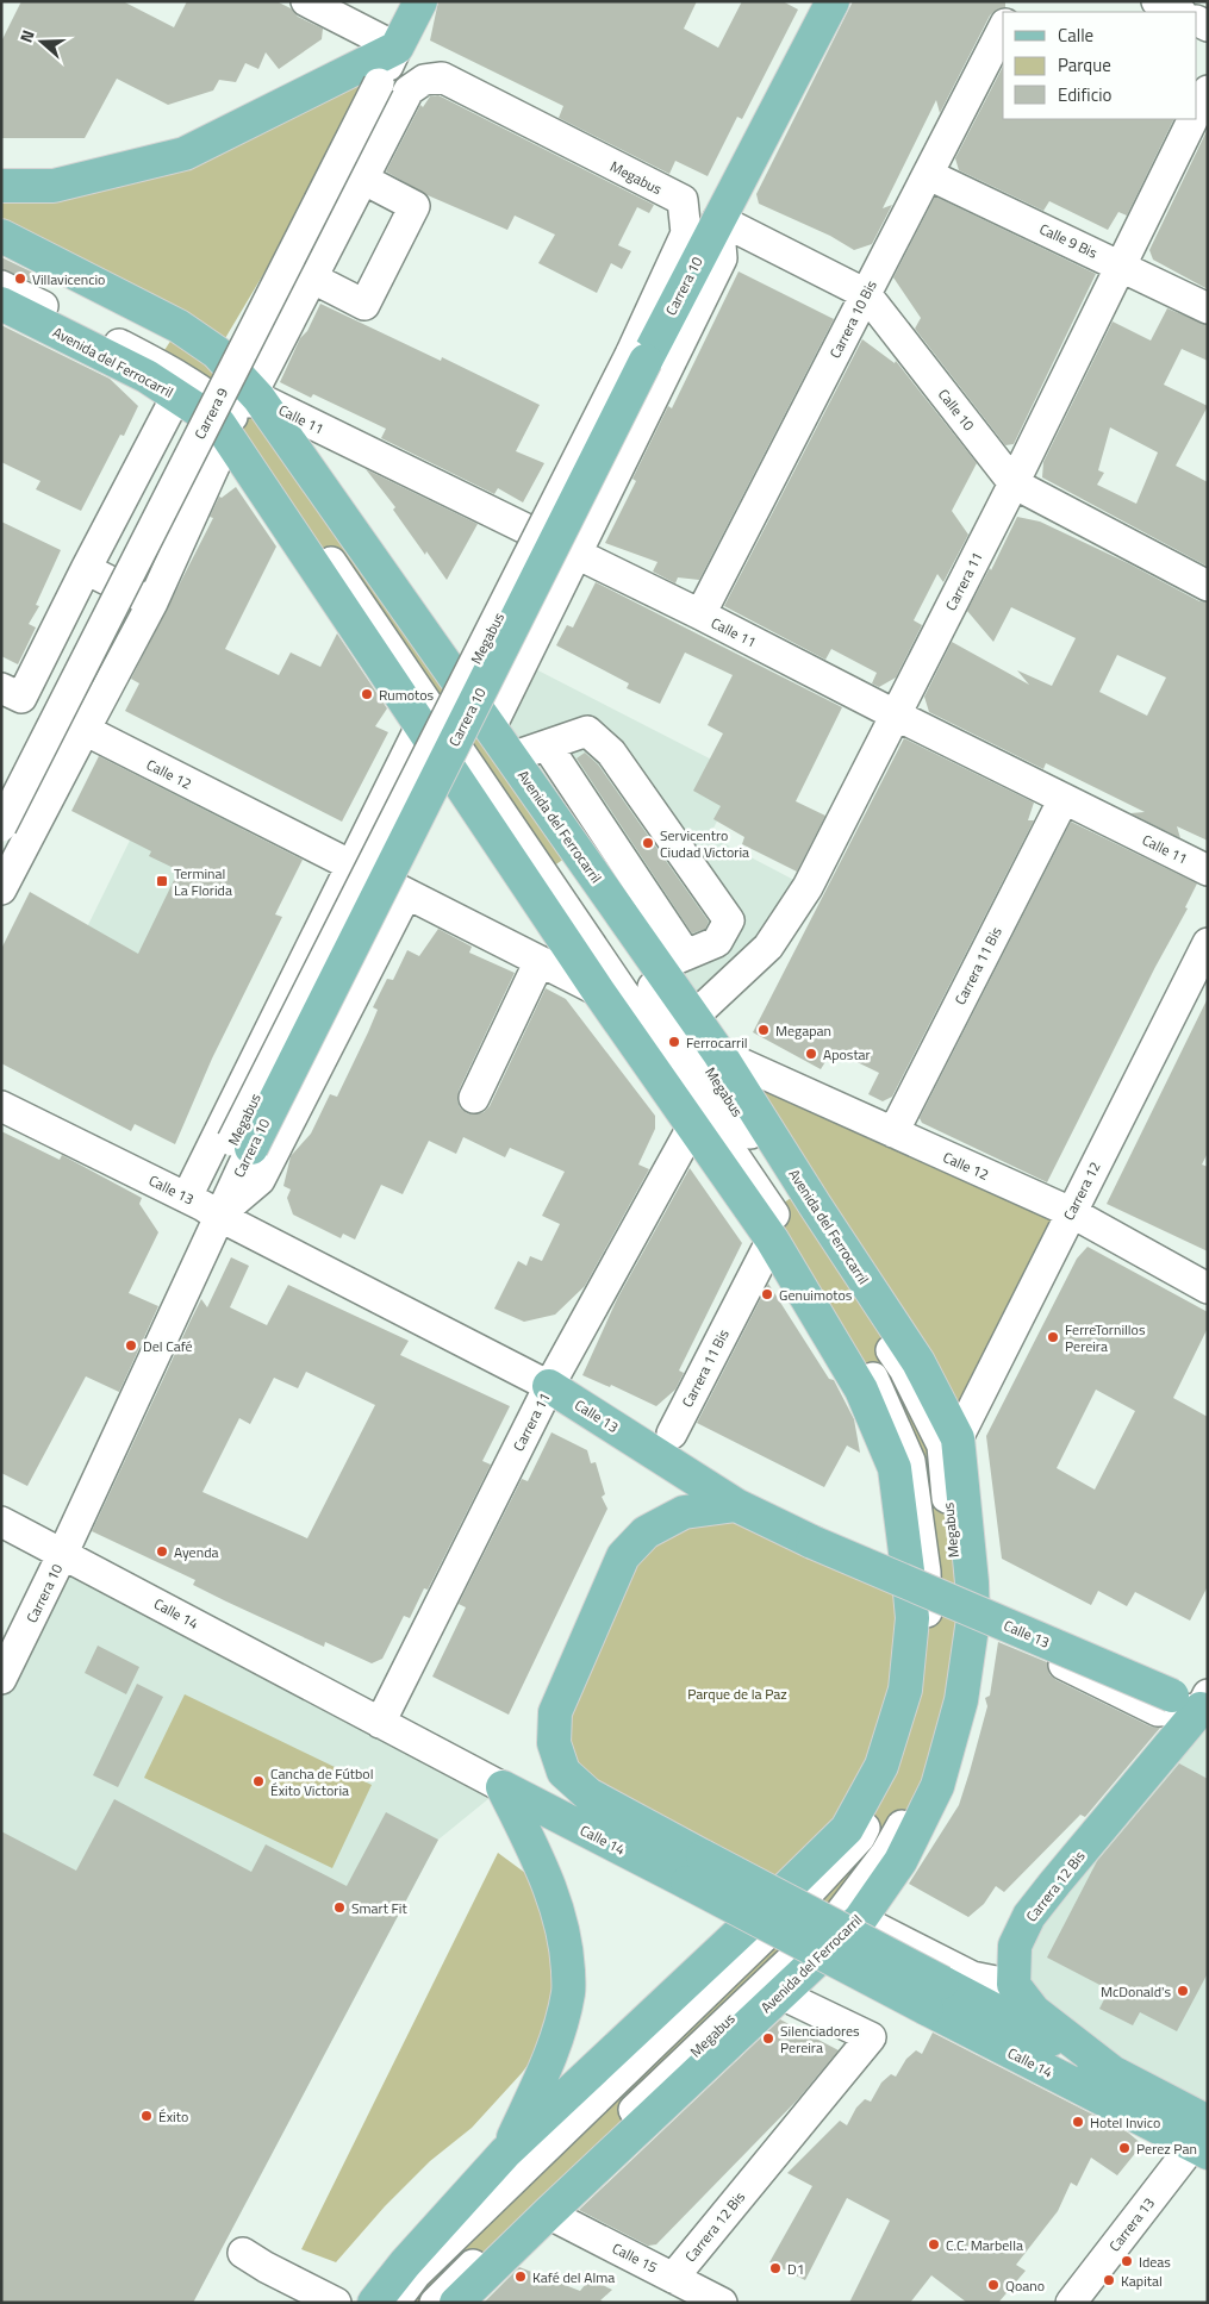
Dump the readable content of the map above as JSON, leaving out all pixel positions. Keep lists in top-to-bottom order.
{
  "streets": {
    "main road": [
      "Carrera 10",
      "Avenida del Ferrocarril",
      "Carrera 9",
      "Calle 13",
      "Calle 14",
      "Carrera 12 Bis"
    ],
    "street": [
      "Megabus",
      "Calle 9 Bis",
      "Carrera 10 Bis",
      "Calle 10",
      "Calle 11",
      "Carrera 11",
      "Calle 12",
      "Carrera 11 Bis",
      "Carrera 12",
      "Carrera 13",
      "Calle 15"
    ]
  },
  "crossings": [
    ["Megabus", "Carrera 10"],
    ["Megabus", "Avenida del Ferrocarril"],
    ["Megabus", "Calle 11"],
    ["Calle 9 Bis", "Carrera 10 Bis"],
    ["Calle 9 Bis", "Carrera 11"],
    ["Carrera 10", "Avenida del Ferrocarril"],
    ["Carrera 10", "Calle 10"],
    ["Carrera 10", "Calle 11"],
    ["Carrera 10", "Calle 12"],
    ["Carrera 10", "Calle 13"],
    ["Carrera 10", "Calle 14"],
    ["Carrera 10 Bis", "Calle 10"],
    ["Carrera 10 Bis", "Calle 11"],
    ["Avenida del Ferrocarril", "Calle 11"],
    ["Avenida del Ferrocarril", "Carrera 11"],
    ["Avenida del Ferrocarril", "Calle 12"],
    ["Avenida del Ferrocarril", "Carrera 11 Bis"],
    ["Avenida del Ferrocarril", "Calle 13"],
    ["Avenida del Ferrocarril", "Carrera 12"],
    ["Avenida del Ferrocarril", "Carrera 12 Bis"],
    ["Avenida del Ferrocarril", "Calle 15"],
    ["Calle 10", "Carrera 11"],
    ["Calle 11", "Carrera 11"],
    ["Calle 11", "Carrera 11 Bis"],
    ["Carrera 11", "Calle 13"],
    ["Carrera 11", "Calle 14"],
    ["Calle 12", "Carrera 11 Bis"],
    ["Calle 12", "Carrera 12"],
    ["Calle 13", "Calle 14"],
    ["Calle 13", "Carrera 12 Bis"],
    ["Calle 14", "Carrera 13"],
    ["Carrera 12 Bis", "Calle 15"]
  ],
  "parks": ["Parque de la Paz"],
  "places": {
    "other": [
      "Villavicencio",
      "Rumotos",
      "Servicentro Ciudad Victoria",
      "Megapan",
      "Ferrocarril",
      "Apostar",
      "Genuimotos",
      "FerreTornillos Pereira",
      "Del Café",
      "Ayenda",
      "Cancha de Fútbol Éxito Victoria",
      "Smart Fit",
      "McDonald's",
      "Silenciadores Pereira",
      "Éxito",
      "Hotel Invico",
      "Perez Pan",
      "C.C. Marbella",
      "Ideas",
      "D1",
      "Kafé del Alma",
      "Kapital",
      "Qoano"
    ],
    "transit": ["Terminal La Florida"]
  },
  "legend": ["Calle", "Parque", "Edificio"],
  "north": "left"
}
